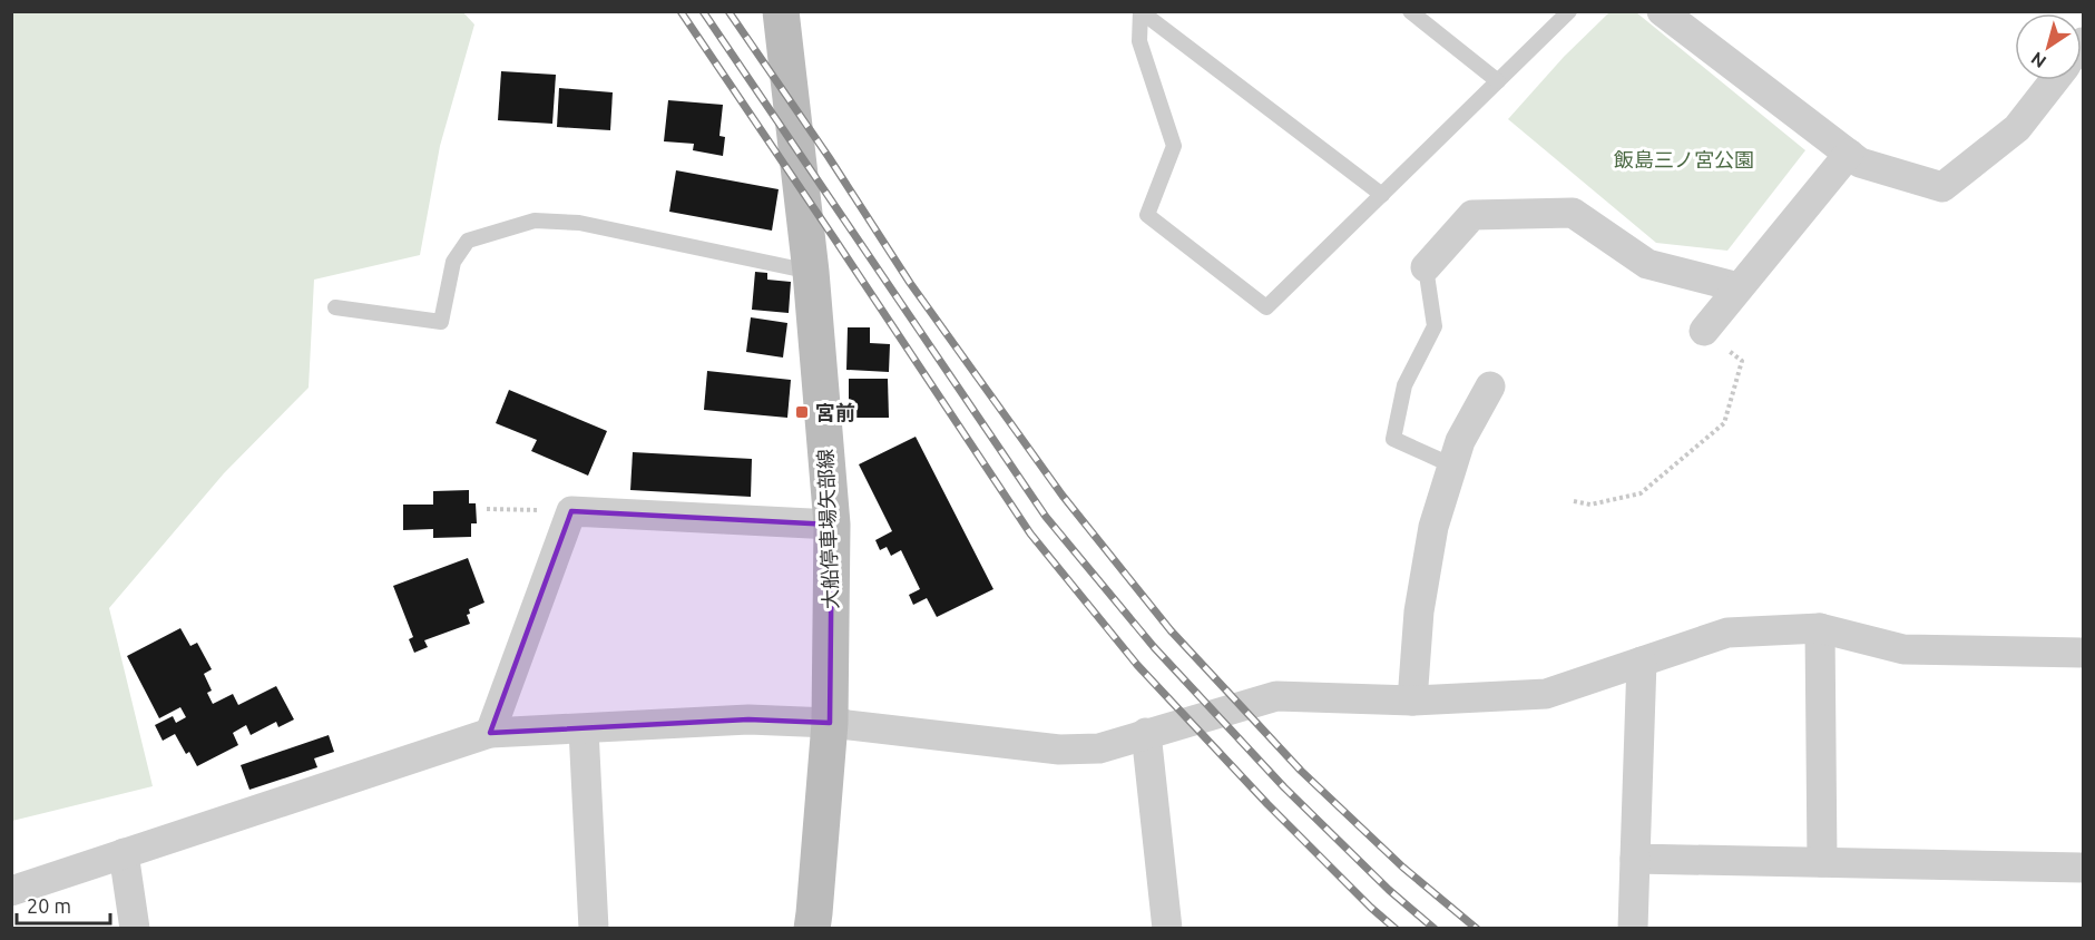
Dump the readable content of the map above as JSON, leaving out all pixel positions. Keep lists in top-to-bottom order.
{
  "streets": {
    "main road": ["大船停車場矢部線"]
  },
  "parks": ["飯島三ノ宮公園"],
  "places": {
    "transit": ["宮前"]
  },
  "scale_bar": "20 m",
  "north": "bottom left"
}
